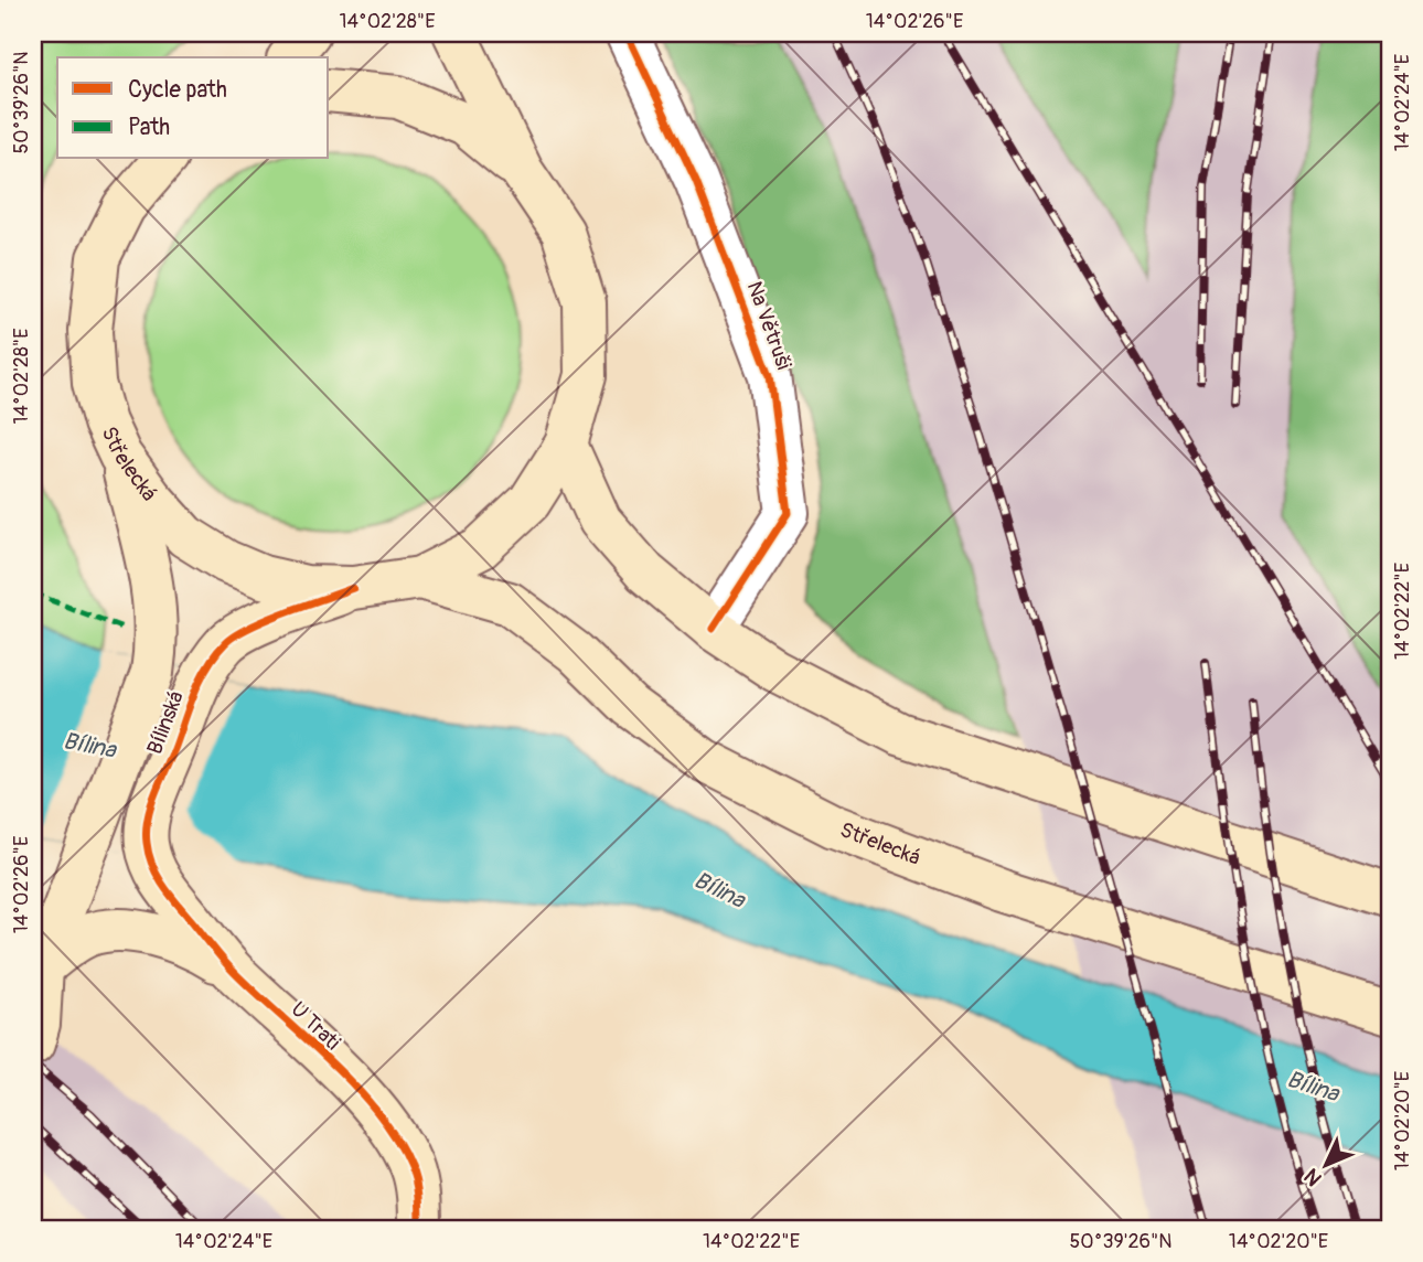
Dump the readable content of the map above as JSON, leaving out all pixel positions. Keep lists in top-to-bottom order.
{
  "streets": {
    "main road": ["Střelecká", "Bílinská", "U Trati"],
    "street": ["Na Větruši"]
  },
  "crossings": [
    ["Střelecká", "Bílinská"],
    ["Bílinská", "U Trati"]
  ],
  "water": ["Bílina"],
  "legend": ["Cycle path", "Path"],
  "north": "bottom left",
  "coordinates": [
    "14°02'28\"E",
    "14°02'26\"E",
    "14°02'24\"E",
    "50°39'26\"N",
    "14°02'22\"E",
    "14°02'20\"E"
  ]
}
